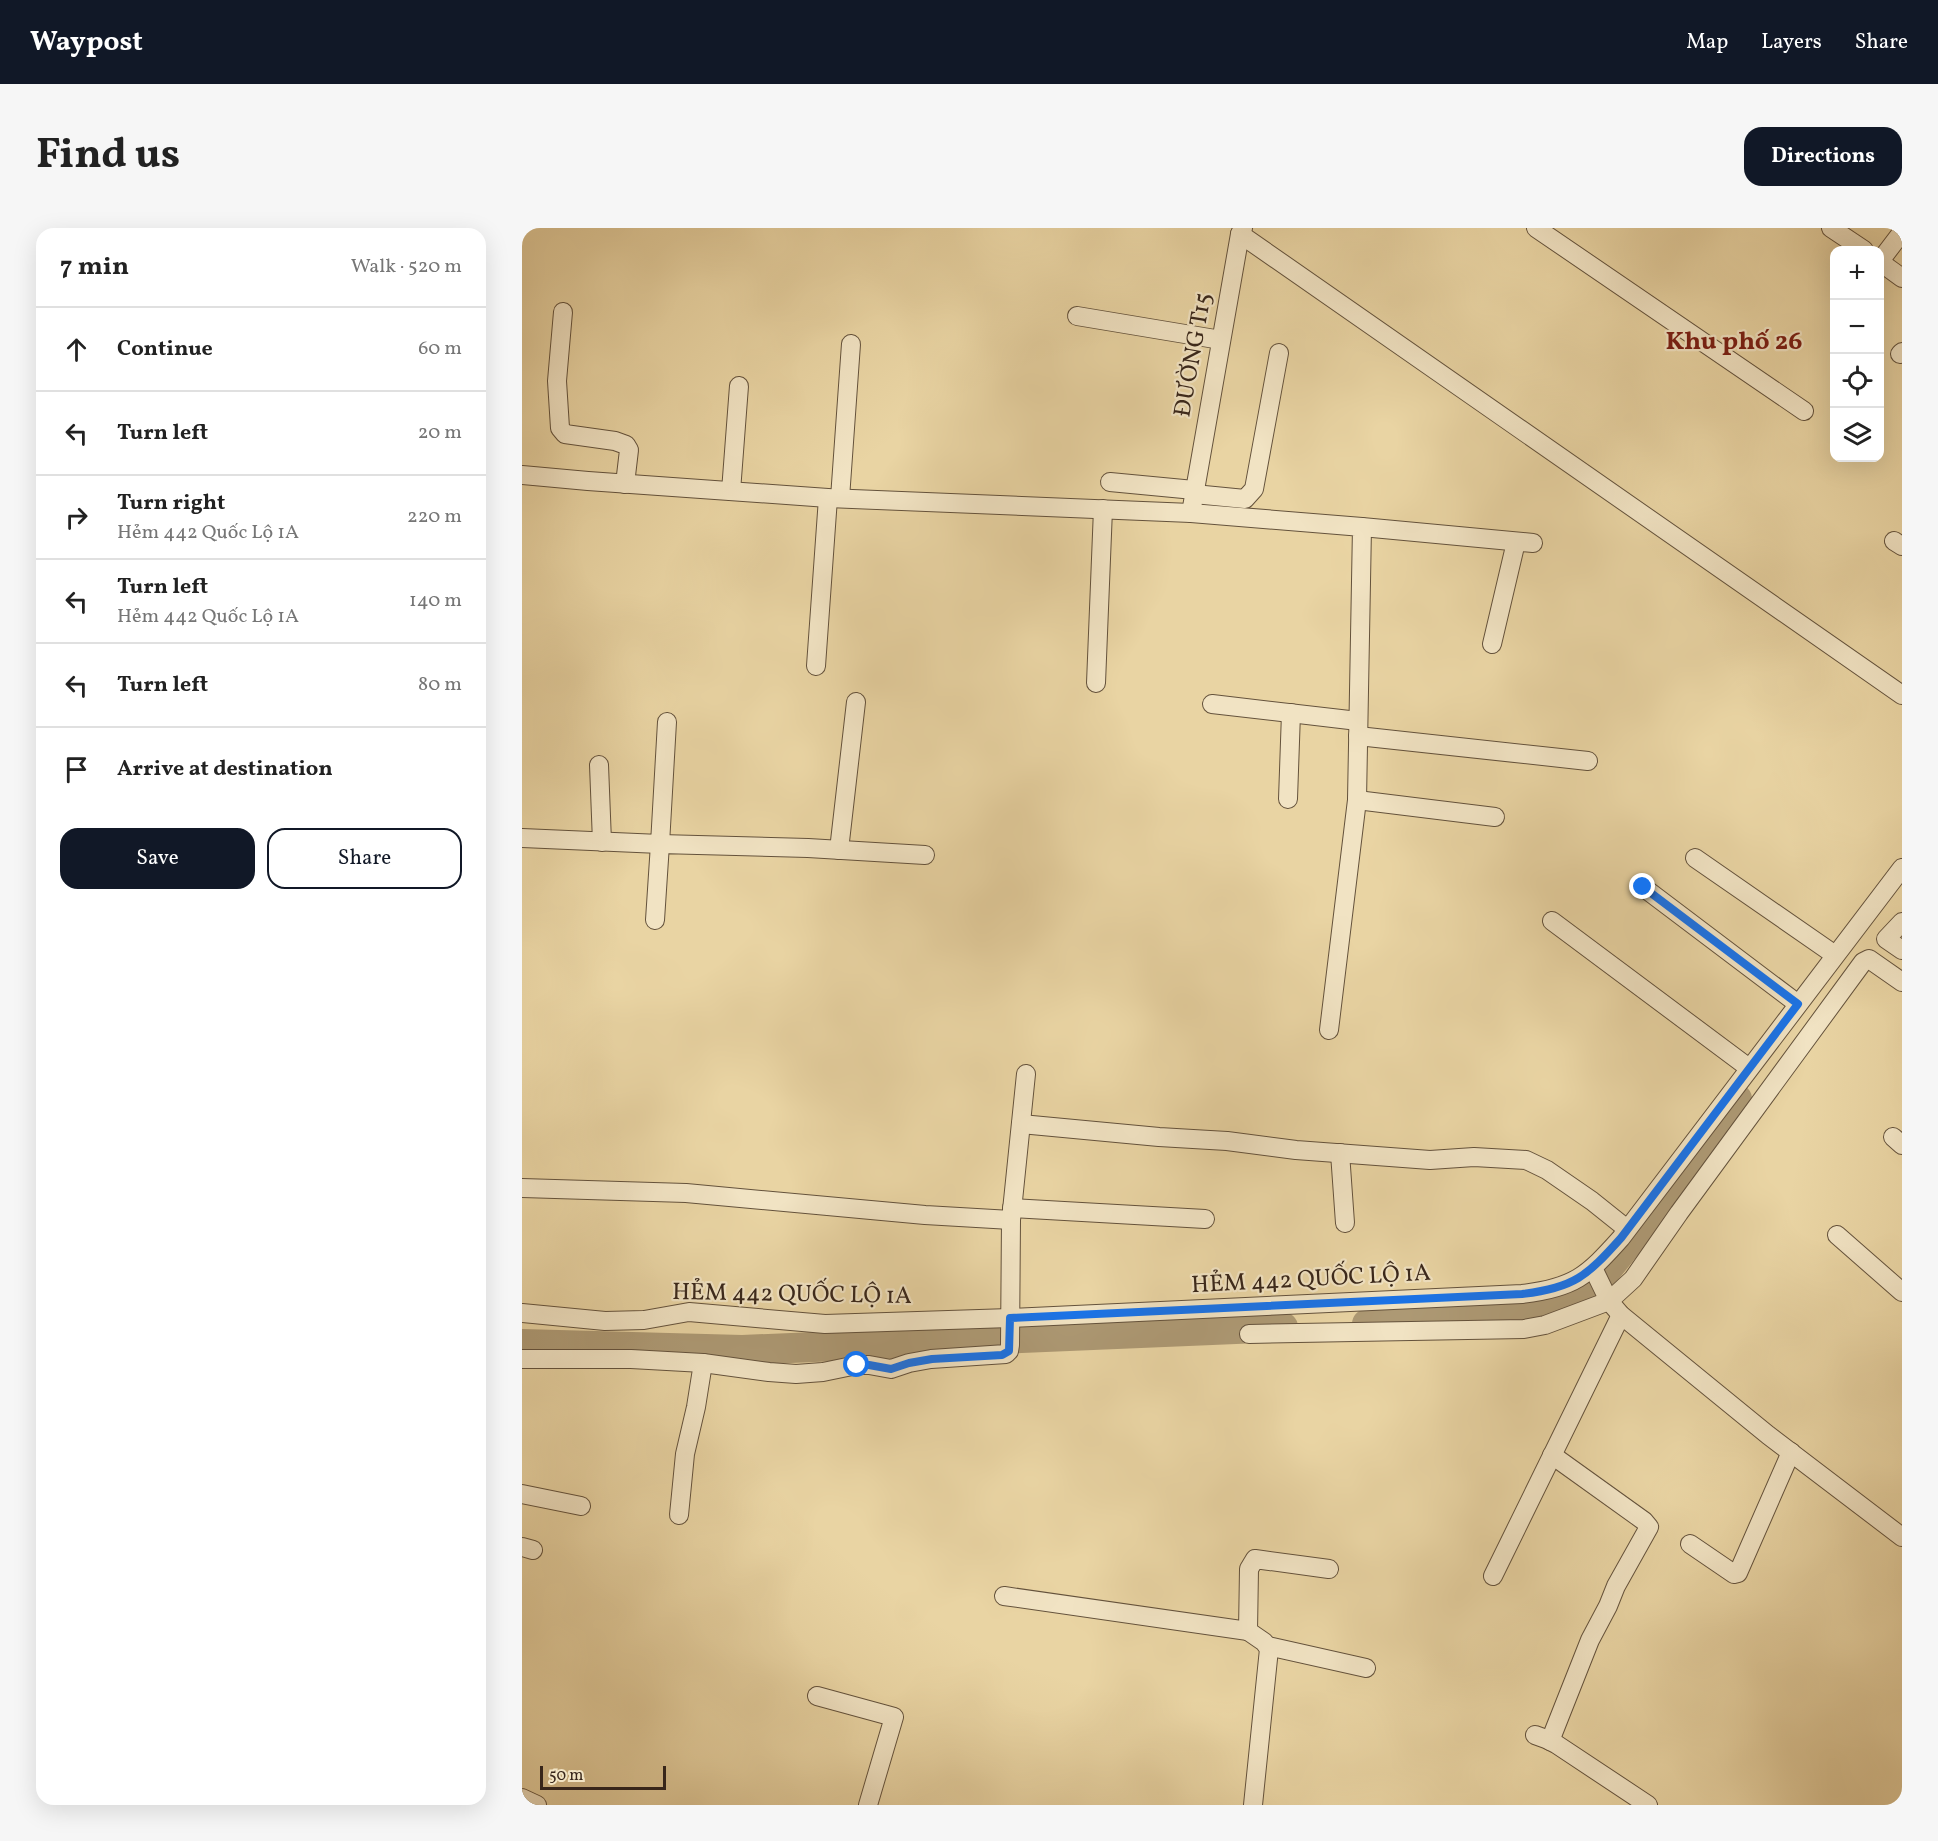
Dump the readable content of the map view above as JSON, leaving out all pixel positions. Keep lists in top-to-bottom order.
{
  "streets": {
    "street": ["ĐƯỜNG T15", "HẺM 442 QUỐC LỘ 1A"]
  },
  "districts": ["Khu phố 26"],
  "scale_bar": "50 m",
  "page": {
    "header": "Waypost",
    "nav": ["Map", "Layers", "Share"],
    "title": "Find us",
    "buttons": [
      "Directions",
      ["Save", "Share"]
    ],
    "heading": ["7 min", "Walk · 520 m"],
    "map_buttons": ["+", "−"],
    "list": [
      ["Continue", "60 m"],
      ["Turn left", "20 m"],
      ["Turn right", "Hẻm 442 Quốc Lộ 1A", "220 m"],
      ["Turn left", "Hẻm 442 Quốc Lộ 1A", "140 m"],
      ["Turn left", "80 m"],
      "Arrive at destination"
    ],
    "scale": "50 m"
  }
}
